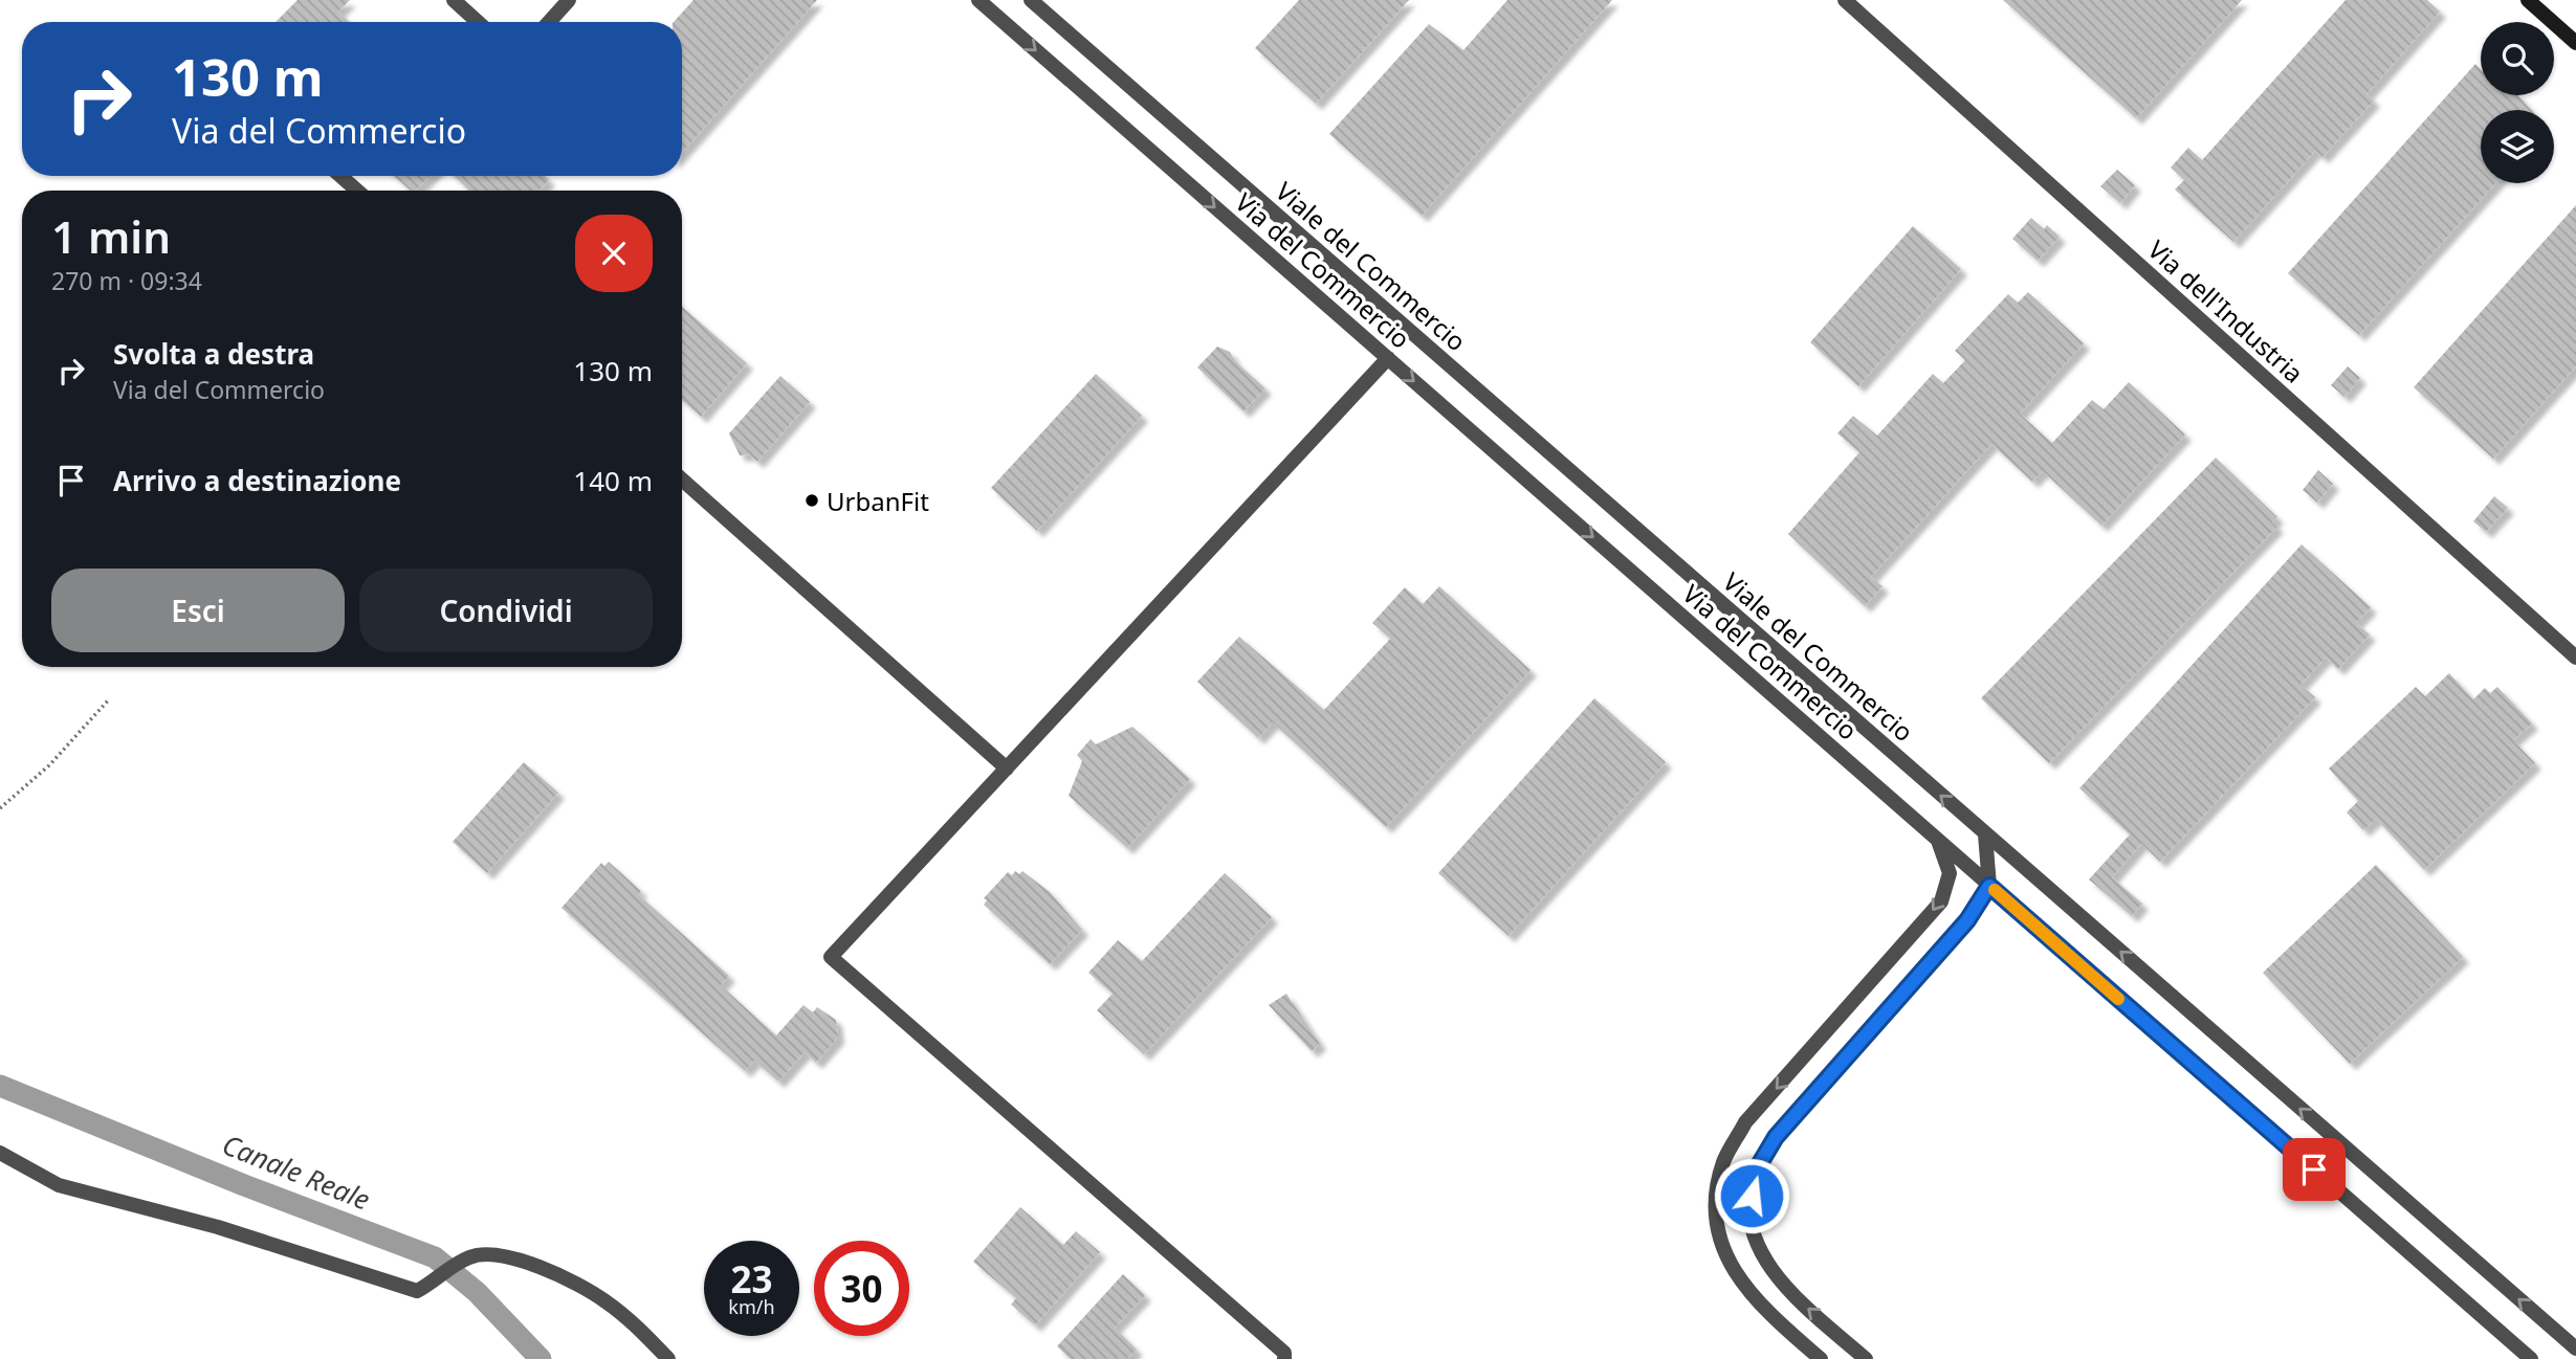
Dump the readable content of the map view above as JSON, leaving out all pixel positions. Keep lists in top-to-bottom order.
{
  "streets": {
    "street": ["Viale del Commercio", "Via del Commercio", "Via dell'Industria"]
  },
  "one_way": ["Viale del Commercio", "Via del Commercio"],
  "water": ["Canale Reale"],
  "places": ["UrbanFit"],
  "page": {
    "turn": ["130 m", "Via del Commercio"],
    "heading": ["1 min", "270 m · 09:34"],
    "list": [
      {
        "name": "Svolta a destra",
        "note": "Via del Commercio",
        "value": "130 m"
      },
      {
        "name": "Arrivo a destinazione",
        "value": "140 m"
      }
    ],
    "buttons": ["Esci", "Condividi"],
    "speed": "23 km/h",
    "limit": "30"
  }
}
